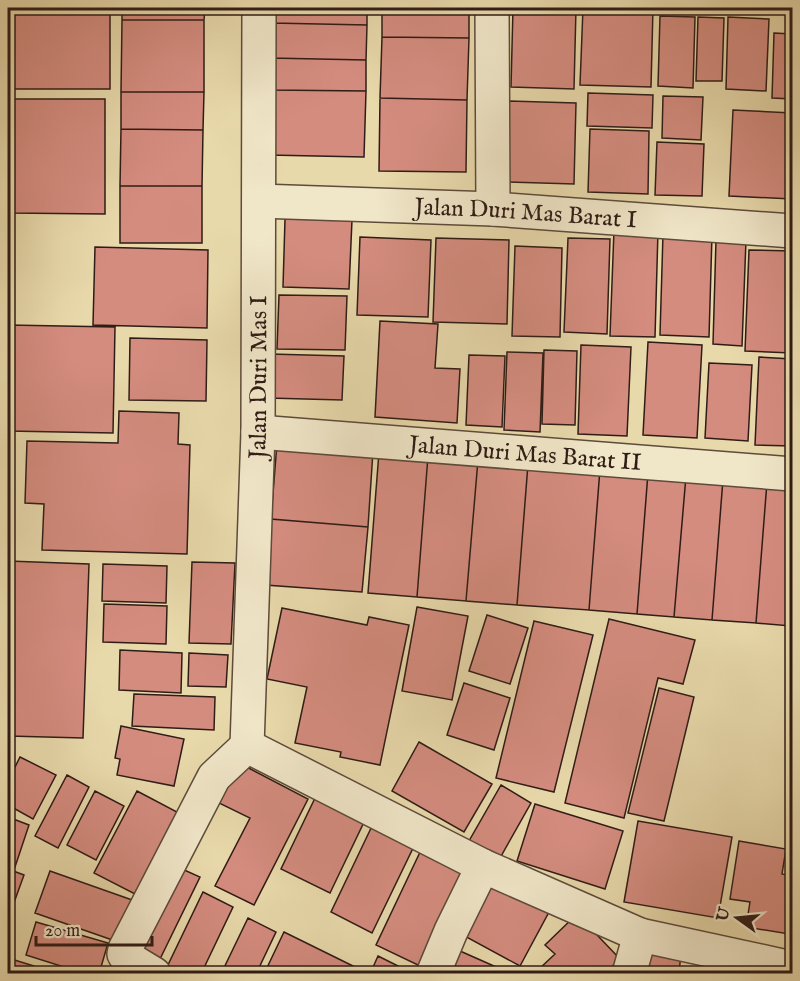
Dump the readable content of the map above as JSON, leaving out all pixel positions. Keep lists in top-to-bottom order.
{
  "streets": {
    "street": ["Jalan Duri Mas Barat I", "Jalan Duri Mas I", "Jalan Duri Mas Barat II"]
  },
  "crossings": [
    ["Jalan Duri Mas Barat I", "Jalan Duri Mas I"],
    ["Jalan Duri Mas I", "Jalan Duri Mas Barat II"]
  ],
  "scale_bar": "20 m",
  "north": "left"
}
